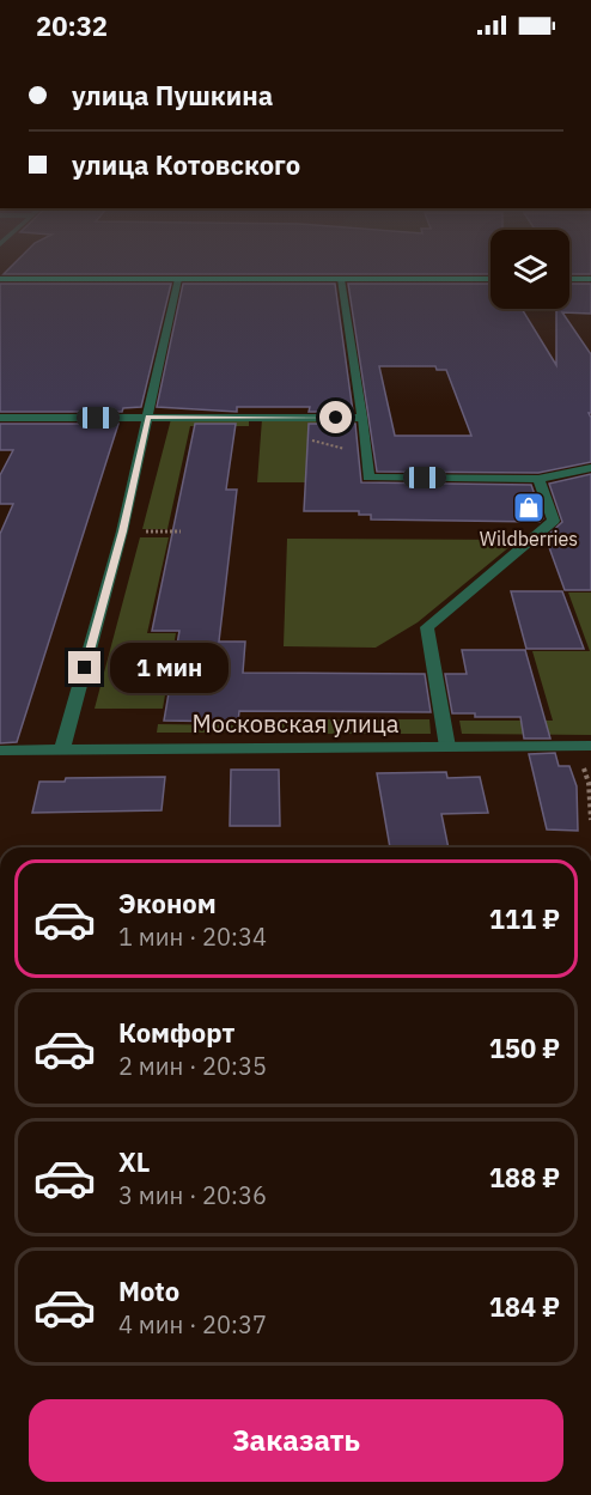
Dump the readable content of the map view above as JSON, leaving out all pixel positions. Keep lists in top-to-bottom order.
{
  "streets": {
    "street": ["Московская улица"]
  },
  "places": {
    "shop": ["Wildberries"]
  },
  "page": {
    "status": "20:32",
    "banner": ["улица Пушкина", "улица Котовского"],
    "bubble": "1 мин",
    "list": [
      {
        "name": "Эконом",
        "note": "1 мин · 20:34",
        "value": "111 ₽"
      },
      {
        "name": "Комфорт",
        "note": "2 мин · 20:35",
        "value": "150 ₽"
      },
      {
        "name": "XL",
        "note": "3 мин · 20:36",
        "value": "188 ₽"
      },
      {
        "name": "Moto",
        "note": "4 мин · 20:37",
        "value": "184 ₽"
      }
    ],
    "buttons": "Заказать"
  }
}
